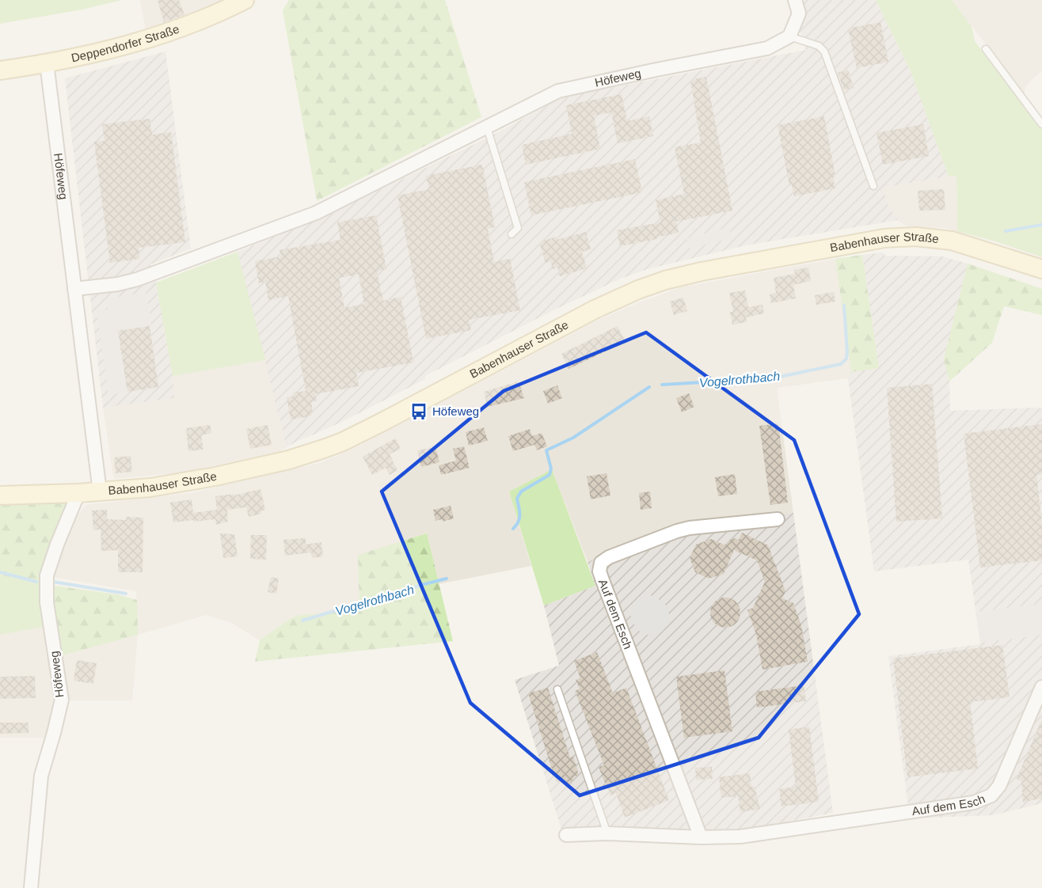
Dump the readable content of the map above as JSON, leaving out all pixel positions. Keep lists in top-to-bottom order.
{
  "streets": {
    "main road": ["Deppendorfer Straße", "Babenhauser Straße"],
    "street": ["Höfeweg", "Auf dem Esch"]
  },
  "crossings": [
    ["Deppendorfer Straße", "Höfeweg"],
    ["Höfeweg", "Babenhauser Straße"]
  ],
  "water": ["Vogelrothbach"],
  "places": {
    "bus stop": ["Höfeweg"]
  }
}
